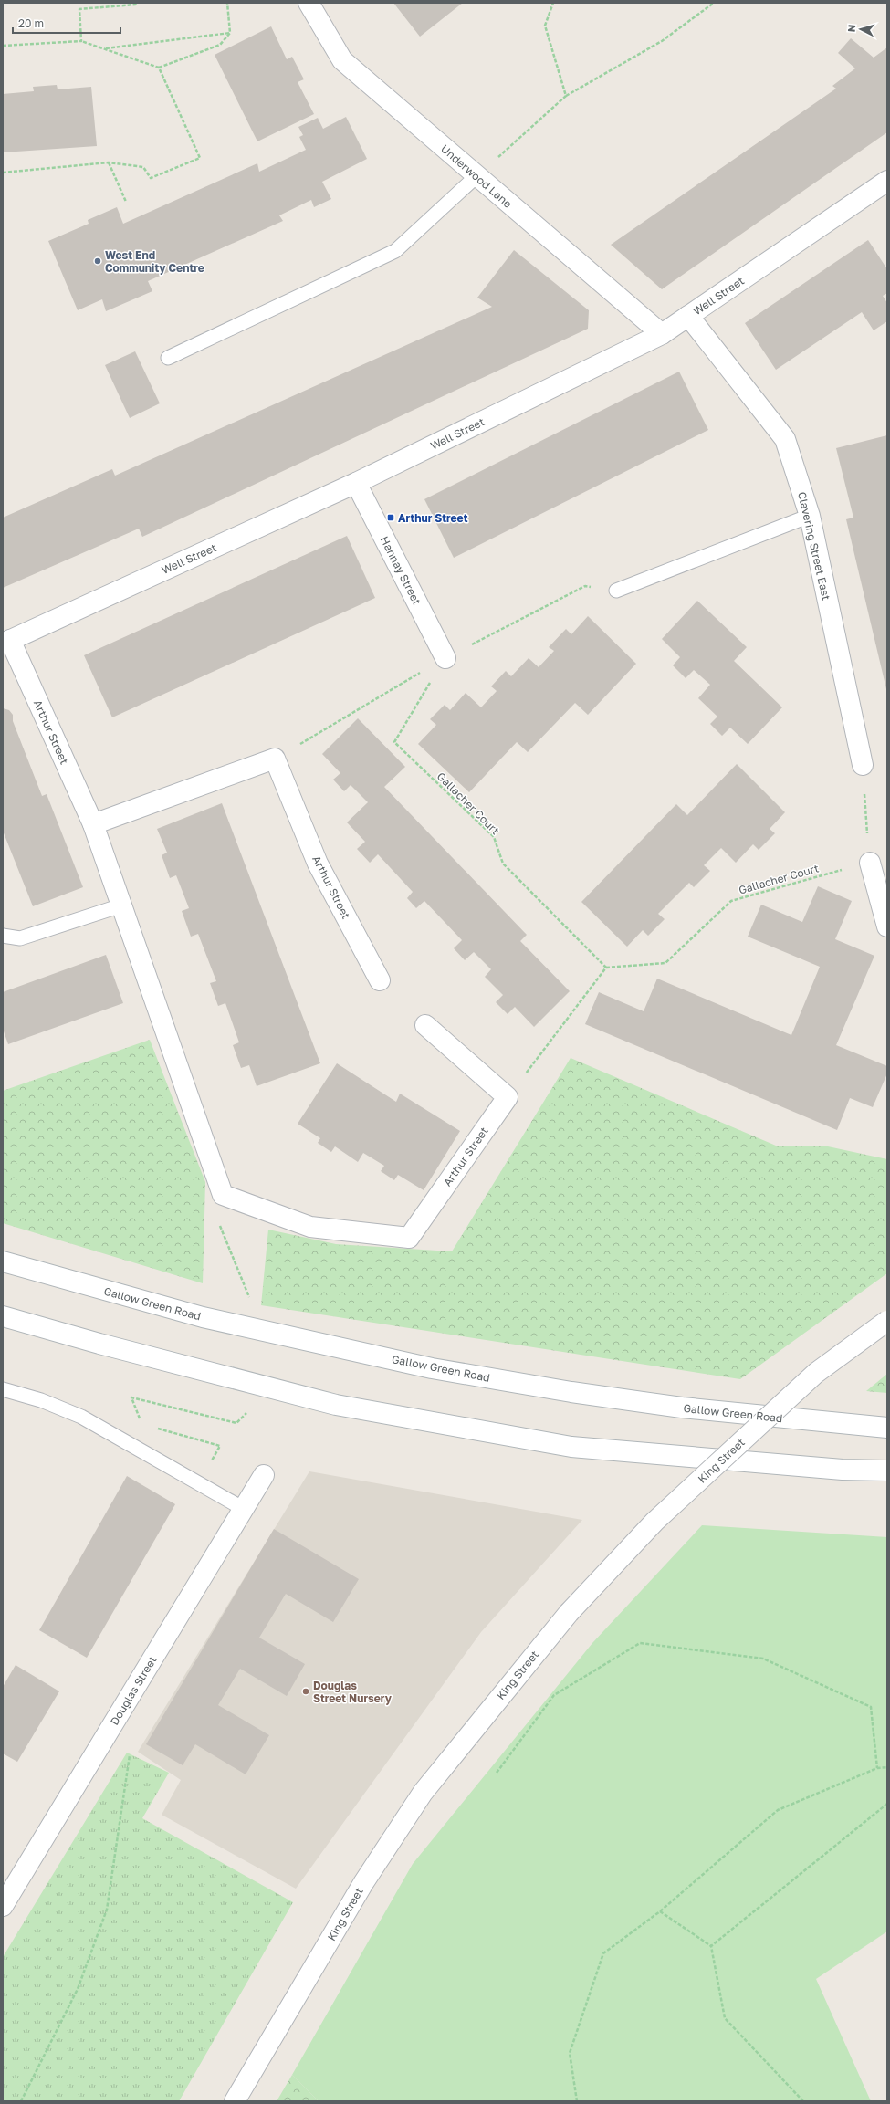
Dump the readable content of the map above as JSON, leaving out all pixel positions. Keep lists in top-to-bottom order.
{
  "streets": {
    "street": [
      "Underwood Lane",
      "Well Street",
      "Clavering Street East",
      "Hannay Street",
      "Arthur Street",
      "Gallow Green Road",
      "King Street",
      "Douglas Street"
    ],
    "path": ["Gallacher Court"]
  },
  "crossings": [
    ["Underwood Lane", "Well Street"],
    ["Well Street", "Clavering Street East"],
    ["Well Street", "Hannay Street"],
    ["Well Street", "Arthur Street"],
    ["Hannay Street", "Gallacher Court"]
  ],
  "places": {
    "other": ["West End Community Centre", "Douglas Street Nursery"],
    "transit": ["Arthur Street"]
  },
  "scale_bar": "20 m",
  "north": "left"
}
